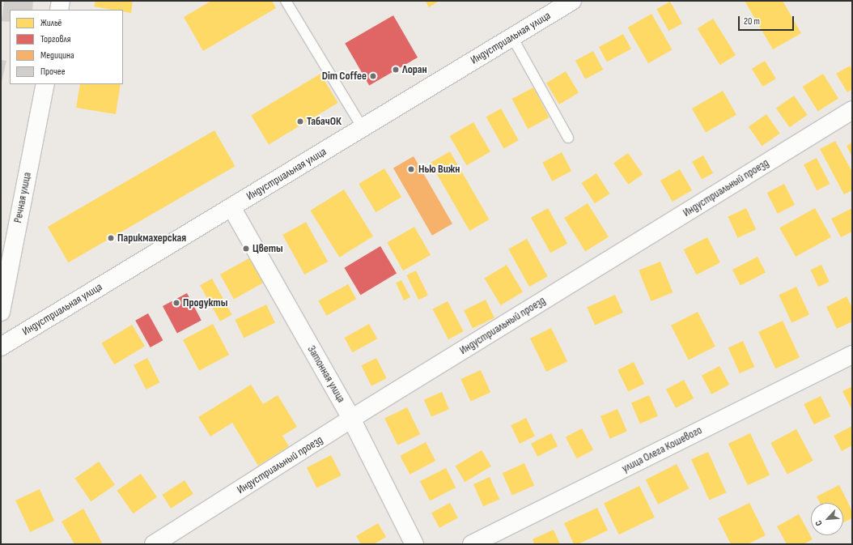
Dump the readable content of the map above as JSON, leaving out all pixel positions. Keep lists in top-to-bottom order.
{
  "streets": {
    "street": [
      "Индустриальная улица",
      "Индустриальный проезд",
      "Речная улица",
      "Затонная улица",
      "улица Олега Кошевого"
    ]
  },
  "crossings": [
    ["Индустриальная улица", "Затонная улица"],
    ["Индустриальный проезд", "Затонная улица"]
  ],
  "places": [
    "Лоран",
    "Dim Coffee",
    "ТабачОК",
    "Нью Вижн",
    "Парикмахерская",
    "Цветы",
    "Продукты"
  ],
  "legend": [
    "Жильё",
    "Торговля",
    "Медицина",
    "Прочее"
  ],
  "scale_bar": "20 m",
  "north": "bottom left"
}
